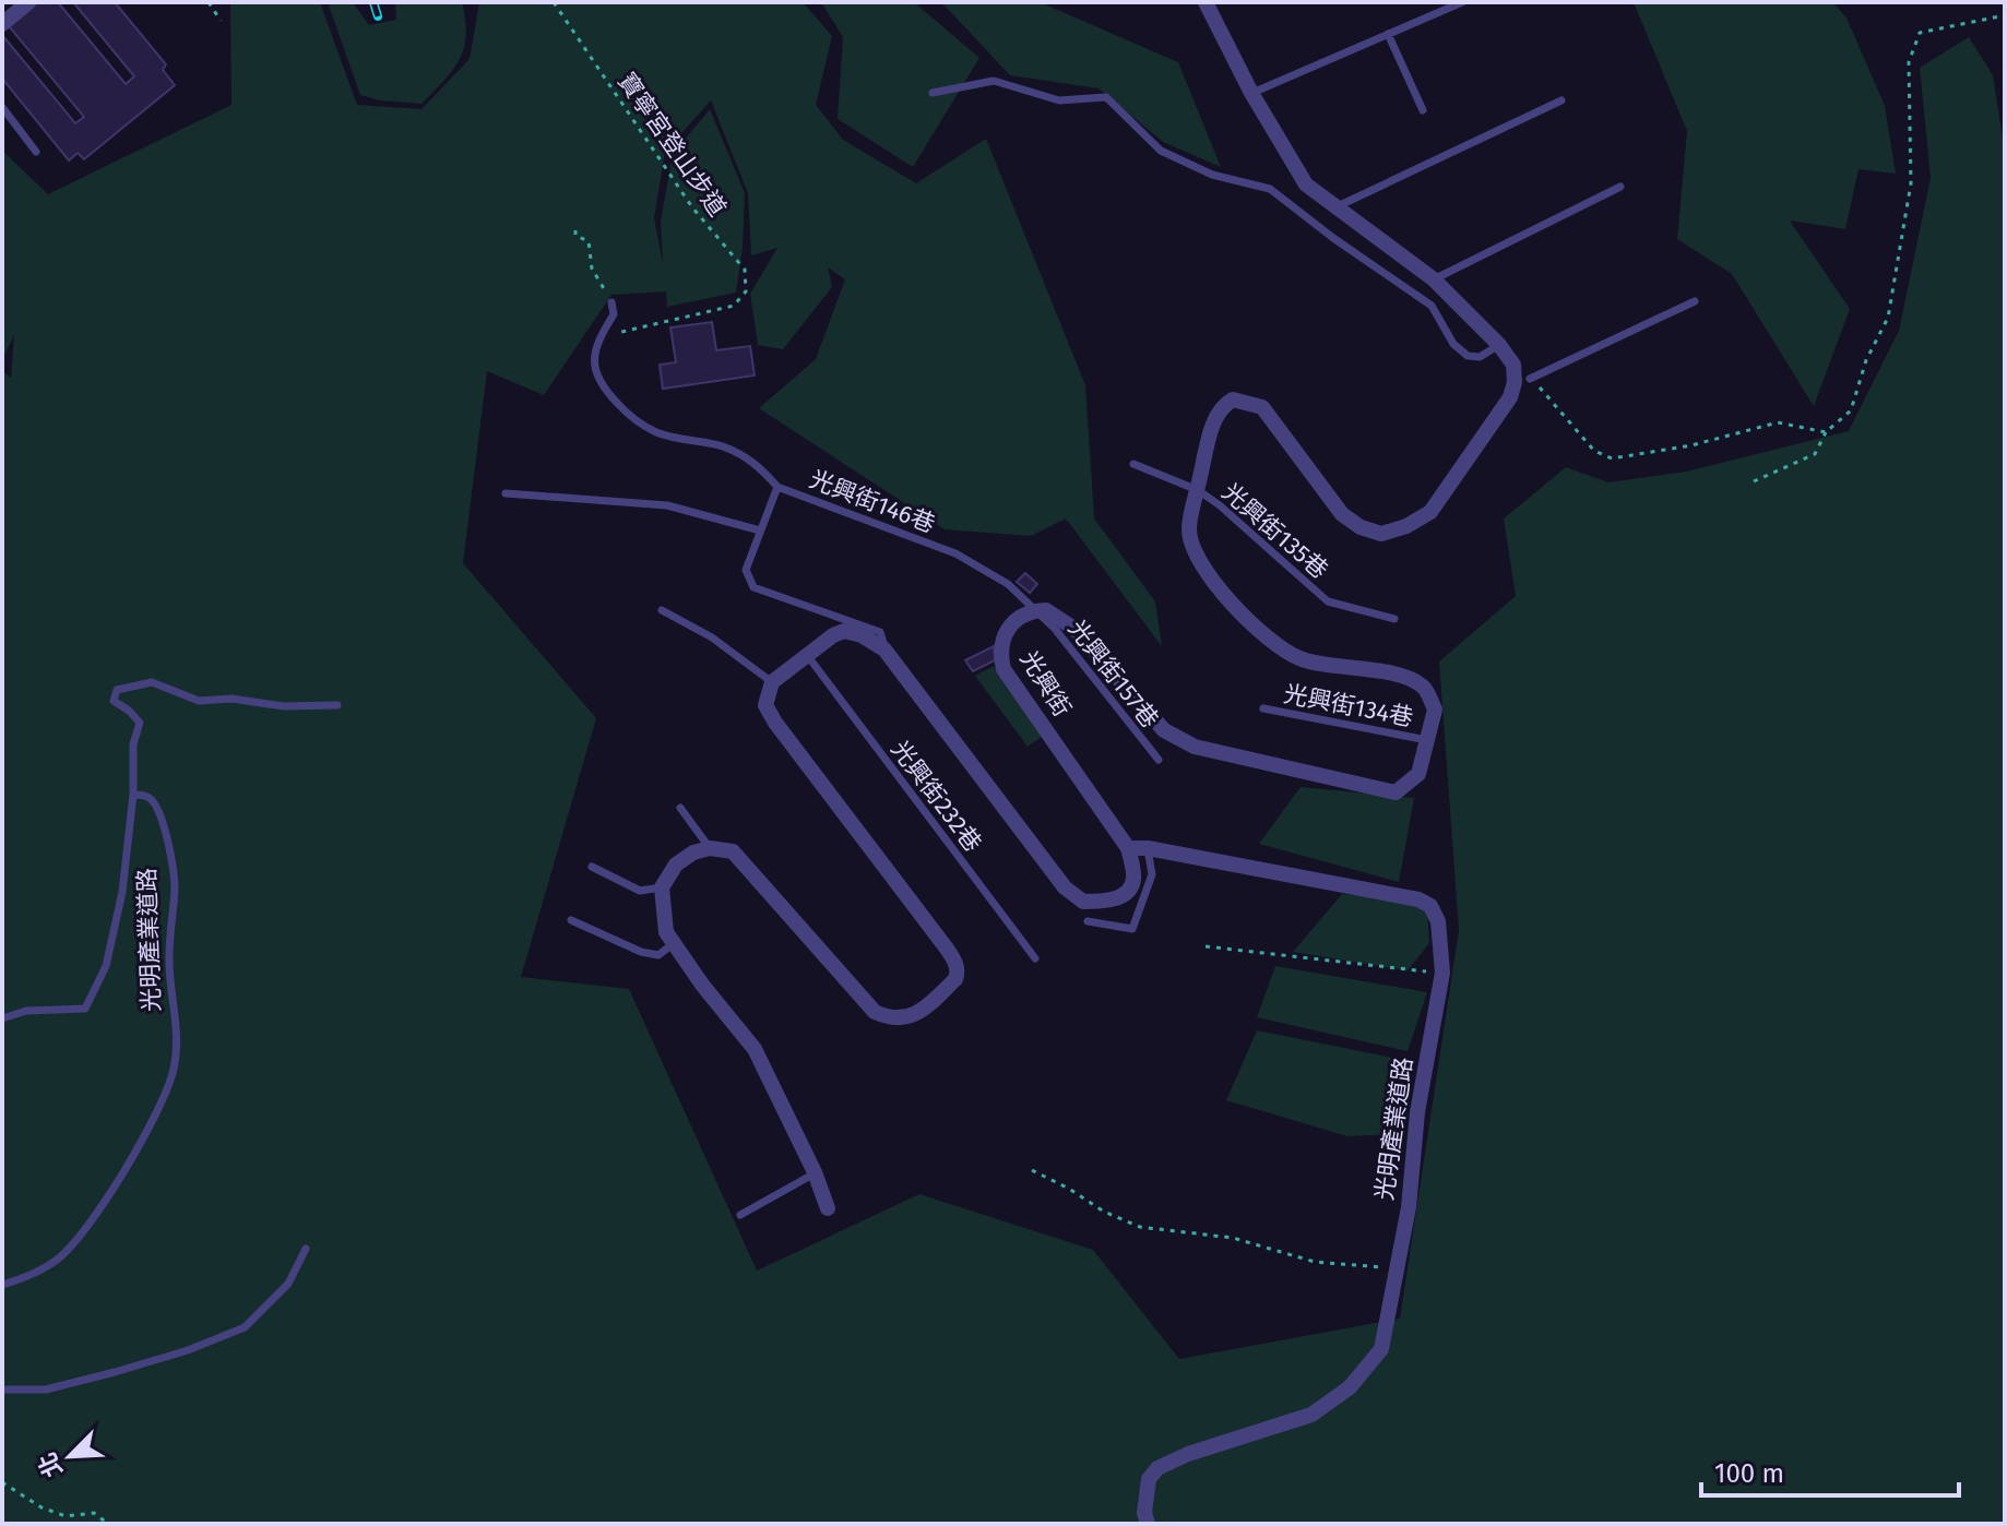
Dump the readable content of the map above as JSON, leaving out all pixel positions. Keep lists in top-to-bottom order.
{
  "streets": {
    "street": ["光興街", "光明產業道路"],
    "lane": [
      "光興街146巷",
      "光興街135巷",
      "光興街157巷",
      "光興街134巷",
      "光興街232巷"
    ],
    "path": ["寶寧宮登山步道"]
  },
  "crossings": [
    ["光興街146巷", "光興街157巷"],
    ["光興街146巷", "光興街"],
    ["光興街135巷", "光興街"],
    ["光興街157巷", "光興街"],
    ["光興街", "光興街134巷"],
    ["光興街", "光明產業道路"]
  ],
  "scale_bar": "100 m",
  "north": "bottom left"
}
